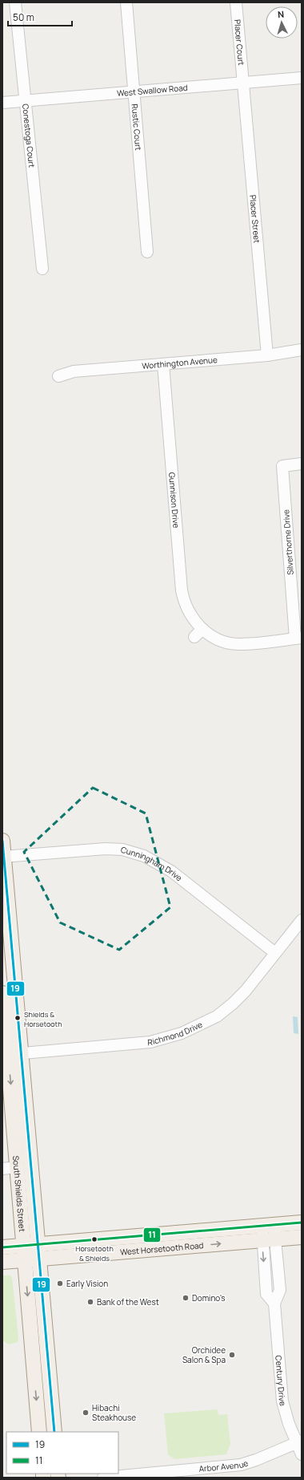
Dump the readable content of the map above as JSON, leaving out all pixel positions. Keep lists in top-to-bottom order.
{
  "streets": {
    "main road": ["South Shields Street", "West Horsetooth Road"],
    "street": [
      "Placer Court",
      "West Swallow Road",
      "Rustic Court",
      "Conestoga Court",
      "Placer Street",
      "Worthington Avenue",
      "Gunnison Drive",
      "Silverthorne Drive",
      "Cunningham Drive",
      "Richmond Drive",
      "Century Drive",
      "Arbor Avenue"
    ]
  },
  "crossings": [
    ["Placer Court", "West Swallow Road"],
    ["Placer Court", "Placer Street"],
    ["West Swallow Road", "Rustic Court"],
    ["West Swallow Road", "Conestoga Court"],
    ["West Swallow Road", "Placer Street"],
    ["Placer Street", "Worthington Avenue"],
    ["Worthington Avenue", "Gunnison Drive"],
    ["Gunnison Drive", "Silverthorne Drive"],
    ["Cunningham Drive", "Richmond Drive"],
    ["Cunningham Drive", "South Shields Street"],
    ["Richmond Drive", "South Shields Street"],
    ["South Shields Street", "West Horsetooth Road"],
    ["West Horsetooth Road", "Century Drive"],
    ["Century Drive", "Arbor Avenue"]
  ],
  "places": [
    "Shields & Horsetooth",
    "Horsetooth & Shields",
    "Early Vision",
    "Domino's",
    "Bank of the West",
    "Orchidee Salon & Spa",
    "Hibachi Steakhouse"
  ],
  "lines": ["transit line 19", "transit line 11"],
  "legend": ["19", "11"],
  "scale_bar": "50 m",
  "north": "top"
}
